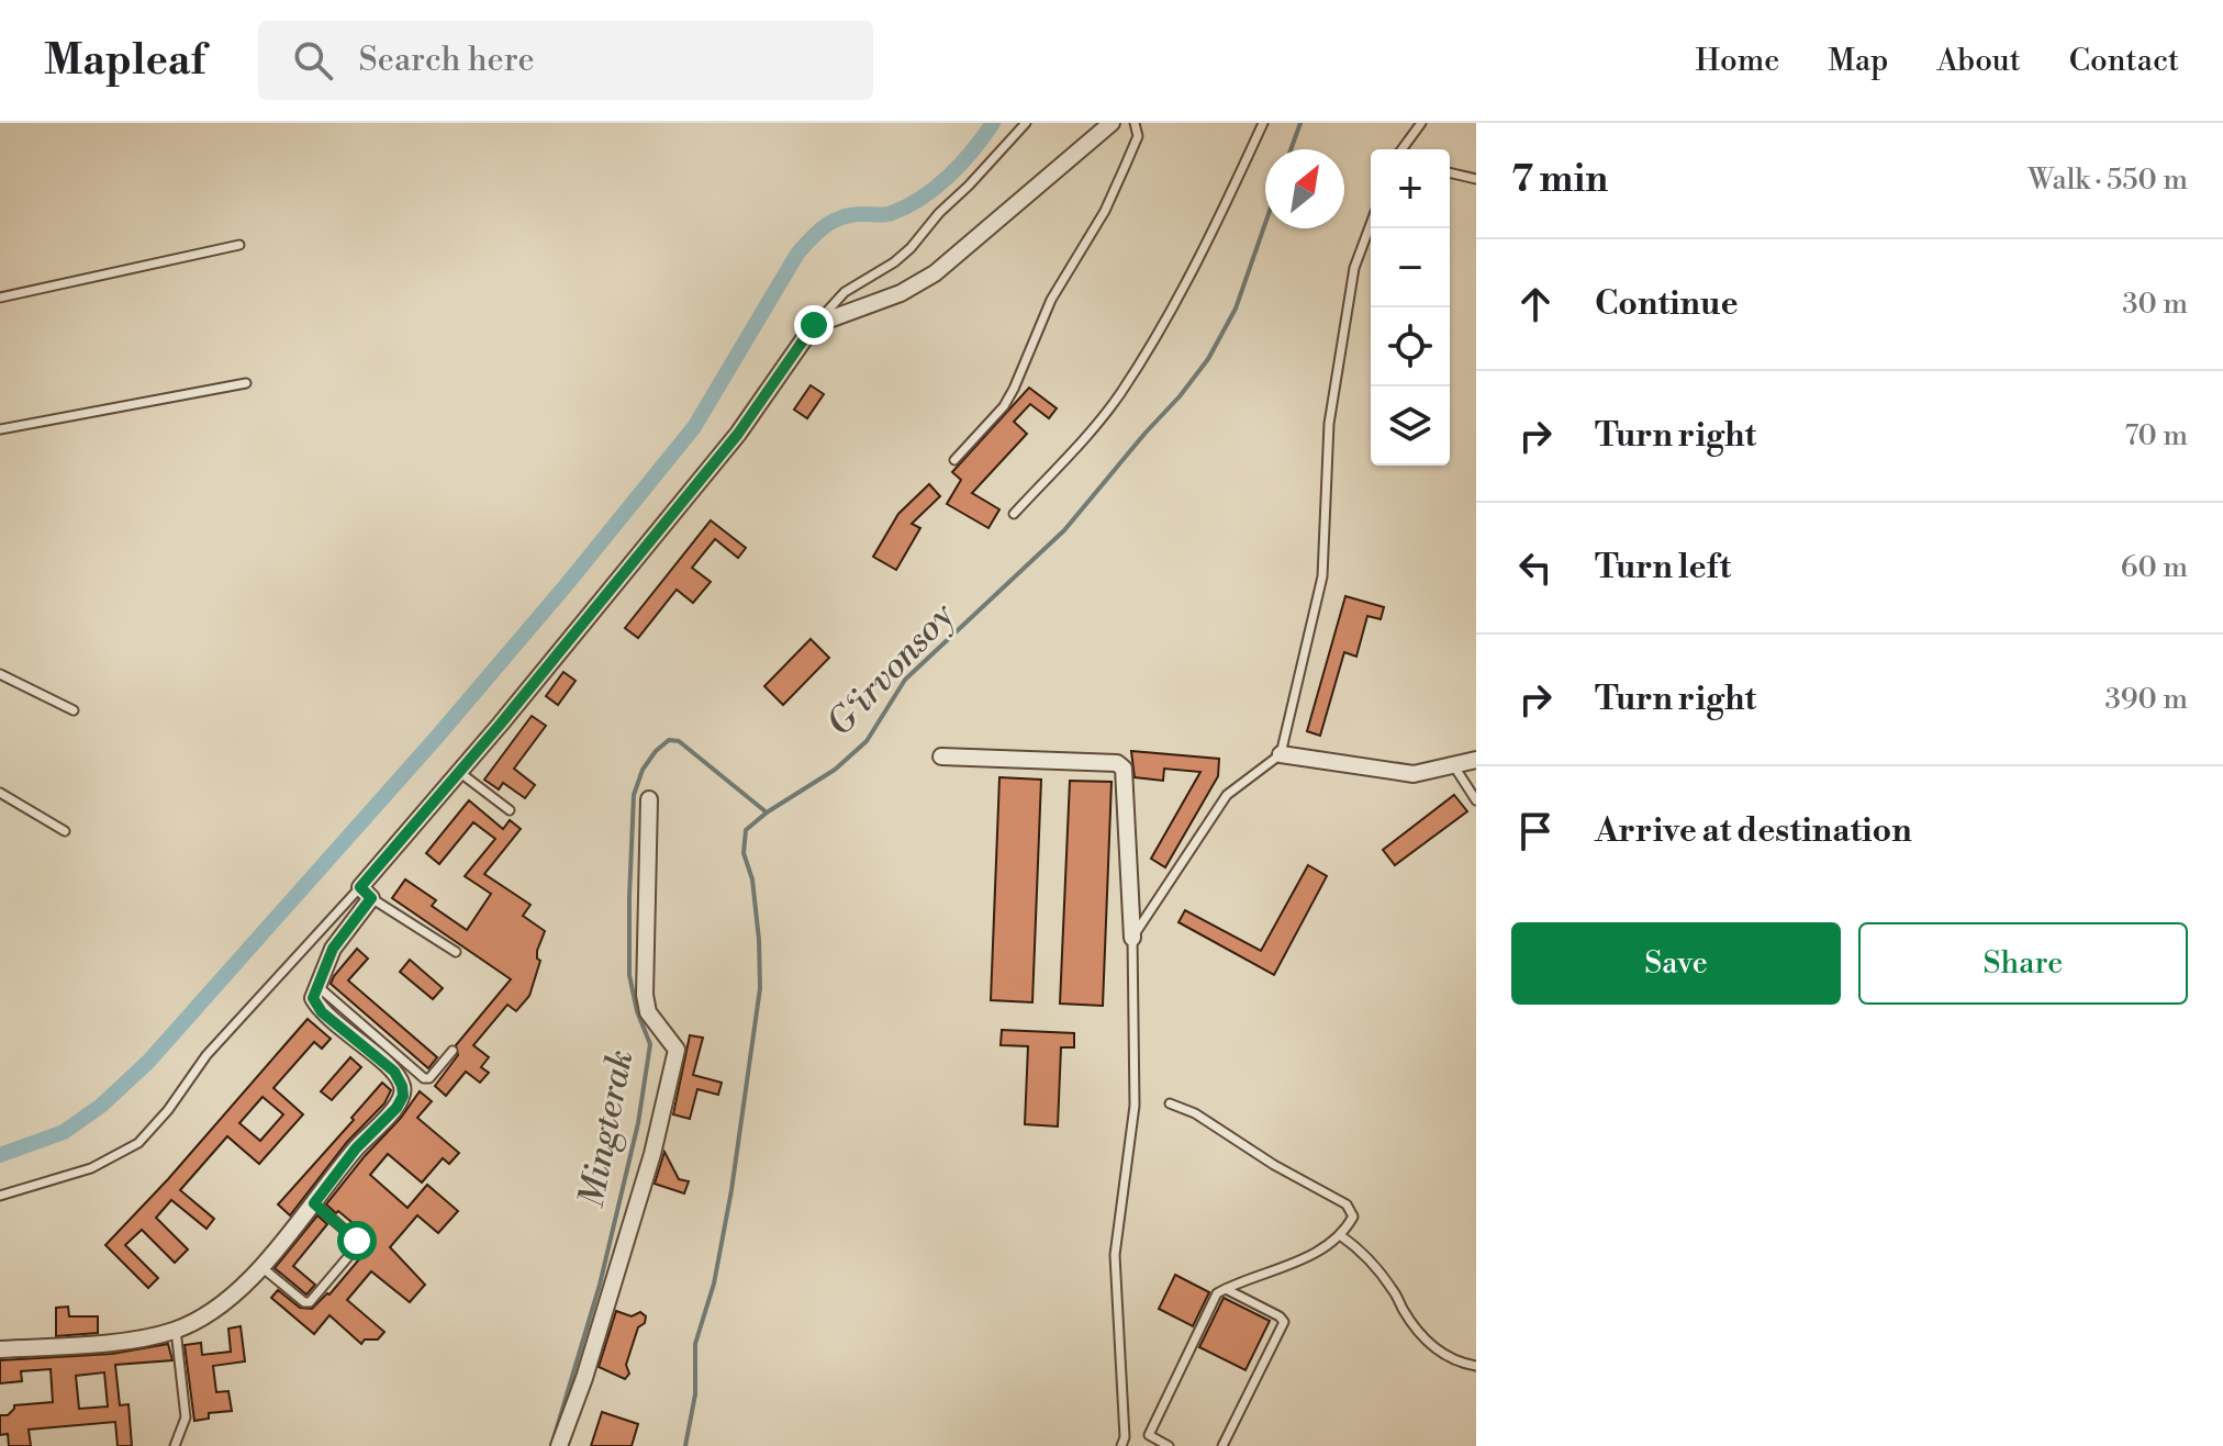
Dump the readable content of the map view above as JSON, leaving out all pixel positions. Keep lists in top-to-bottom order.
{
  "water": ["G‘irvonsoy", "Mingterak"],
  "north": "top right",
  "page": {
    "header": "Mapleaf",
    "search": "Search here",
    "nav": [
      "Home",
      "Map",
      "About",
      "Contact"
    ],
    "heading": ["7 min", "Walk · 550 m"],
    "map_buttons": ["+", "−"],
    "list": [
      ["Continue", "30 m"],
      ["Turn right", "70 m"],
      ["Turn left", "60 m"],
      ["Turn right", "390 m"],
      "Arrive at destination"
    ],
    "buttons": ["Save", "Share"]
  }
}
